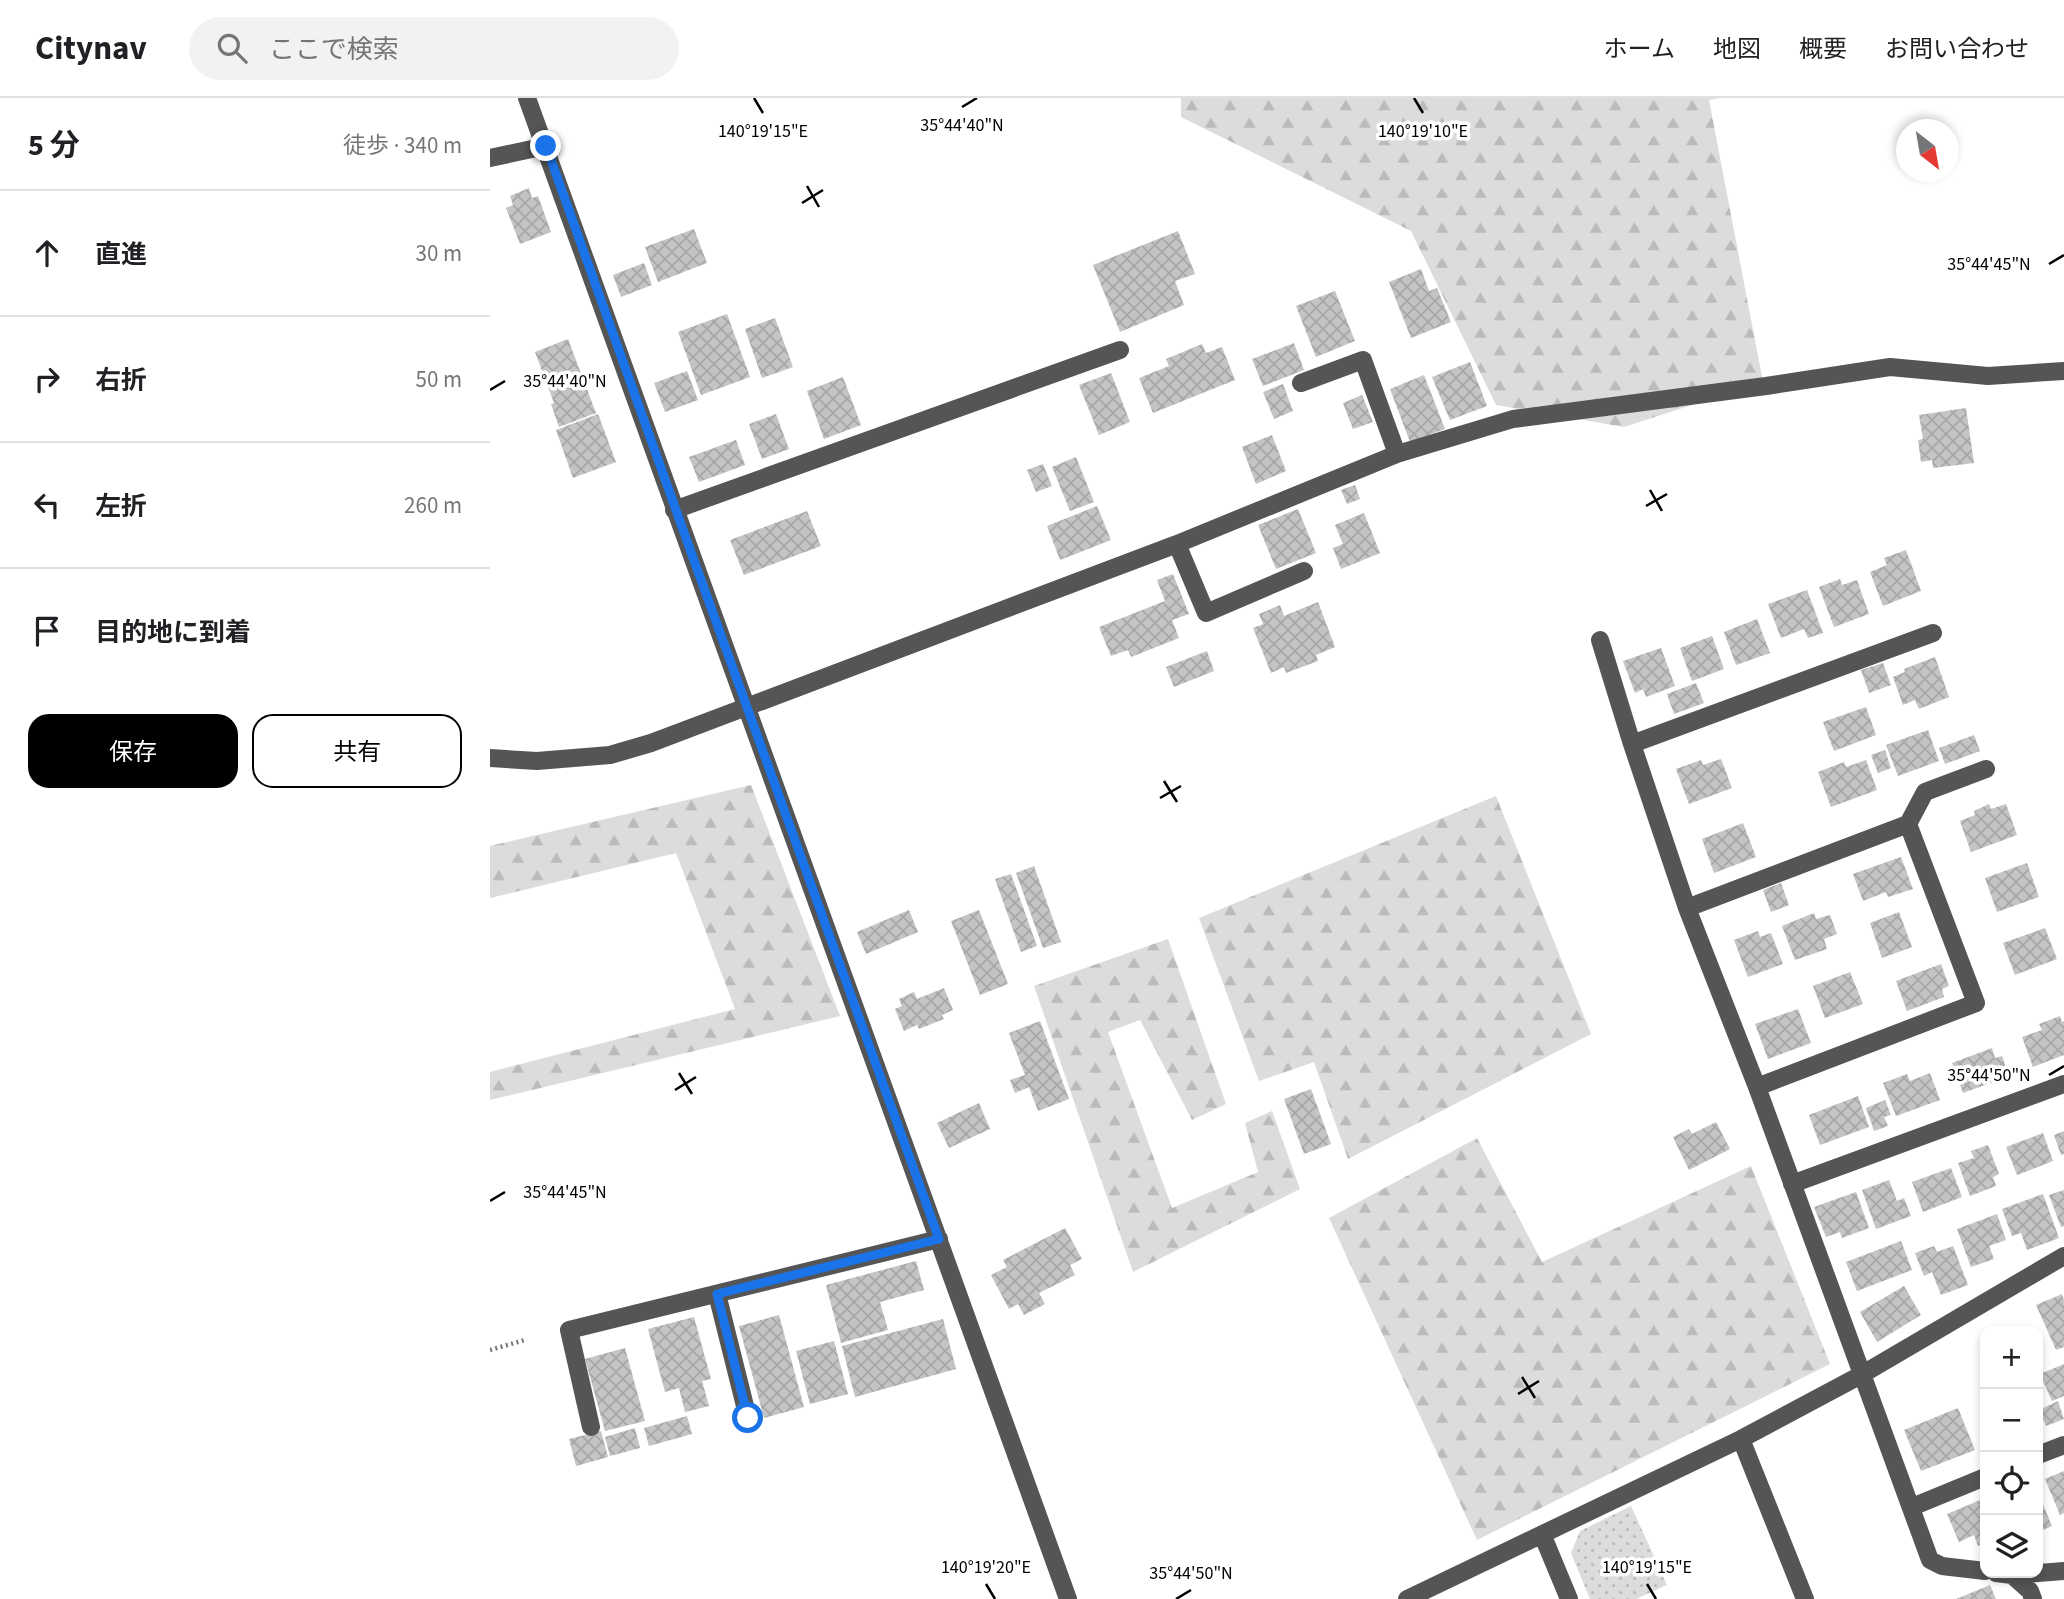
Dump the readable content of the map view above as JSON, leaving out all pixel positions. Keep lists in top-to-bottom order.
{
  "north": "bottom right",
  "page": {
    "header": "Citynav",
    "search": "ここで検索",
    "nav": [
      "ホーム",
      "地図",
      "概要",
      "お問い合わせ"
    ],
    "heading": ["5 分", "徒歩 · 340 m"],
    "list": [
      ["直進", "30 m"],
      ["右折", "50 m"],
      ["左折", "260 m"],
      "目的地に到着"
    ],
    "buttons": ["保存", "共有"],
    "map_buttons": ["+", "−"]
  },
  "coordinates": [
    "35°44'40\"N",
    "140°19'15\"E",
    "140°19'10\"E",
    "35°44'45\"N",
    "35°44'50\"N",
    "140°19'20\"E"
  ]
}
